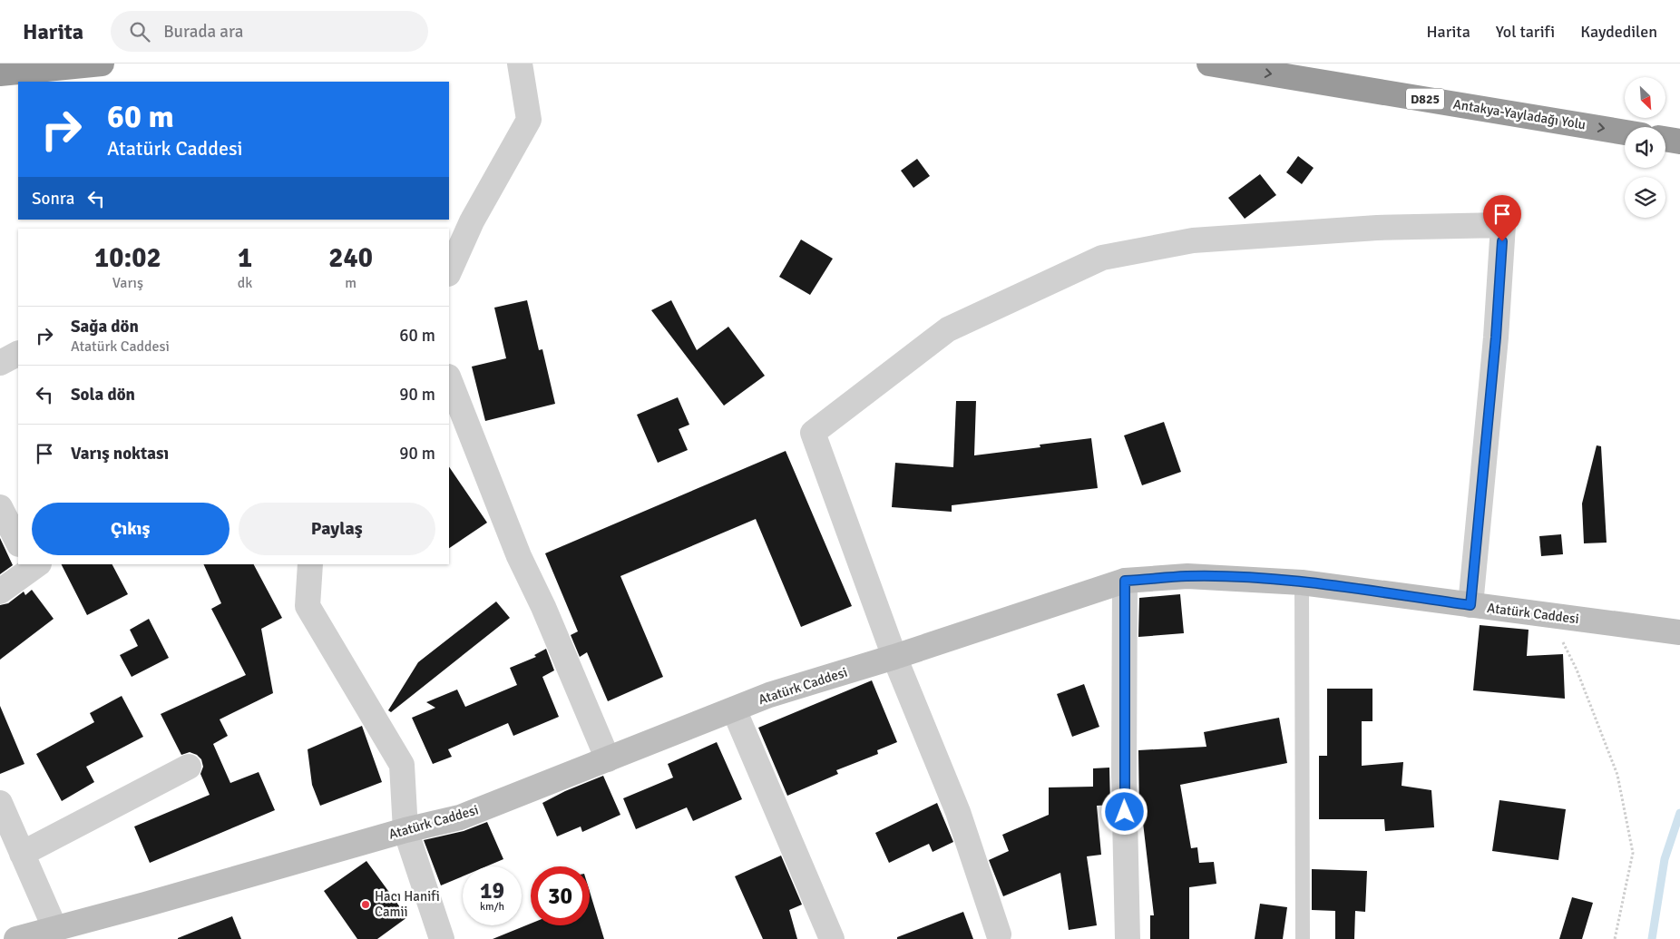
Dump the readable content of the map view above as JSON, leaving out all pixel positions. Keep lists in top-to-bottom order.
{
  "streets": {
    "highway": ["D825", "Antakya-Yayladağı Yolu"],
    "main road": ["Atatürk Caddesi"]
  },
  "one_way": ["Antakya-Yayladağı Yolu"],
  "places": ["Hacı Hanifi Camii"],
  "north": "bottom right",
  "page": {
    "header": "Harita",
    "search": "Burada ara",
    "nav": ["Harita", "Yol tarifi", "Kaydedilen"],
    "turn": ["60 m", "Atatürk Caddesi"],
    "then": "Sonra",
    "eta": [
      "10:02",
      "Varış",
      "1",
      "dk",
      "240",
      "m"
    ],
    "list": [
      {
        "name": "Sağa dön",
        "note": "Atatürk Caddesi",
        "value": "60 m"
      },
      {
        "name": "Sola dön",
        "value": "90 m"
      },
      {
        "name": "Varış noktası",
        "value": "90 m"
      }
    ],
    "buttons": ["Çıkış", "Paylaş"],
    "speed": "19 km/h",
    "limit": "30"
  }
}
